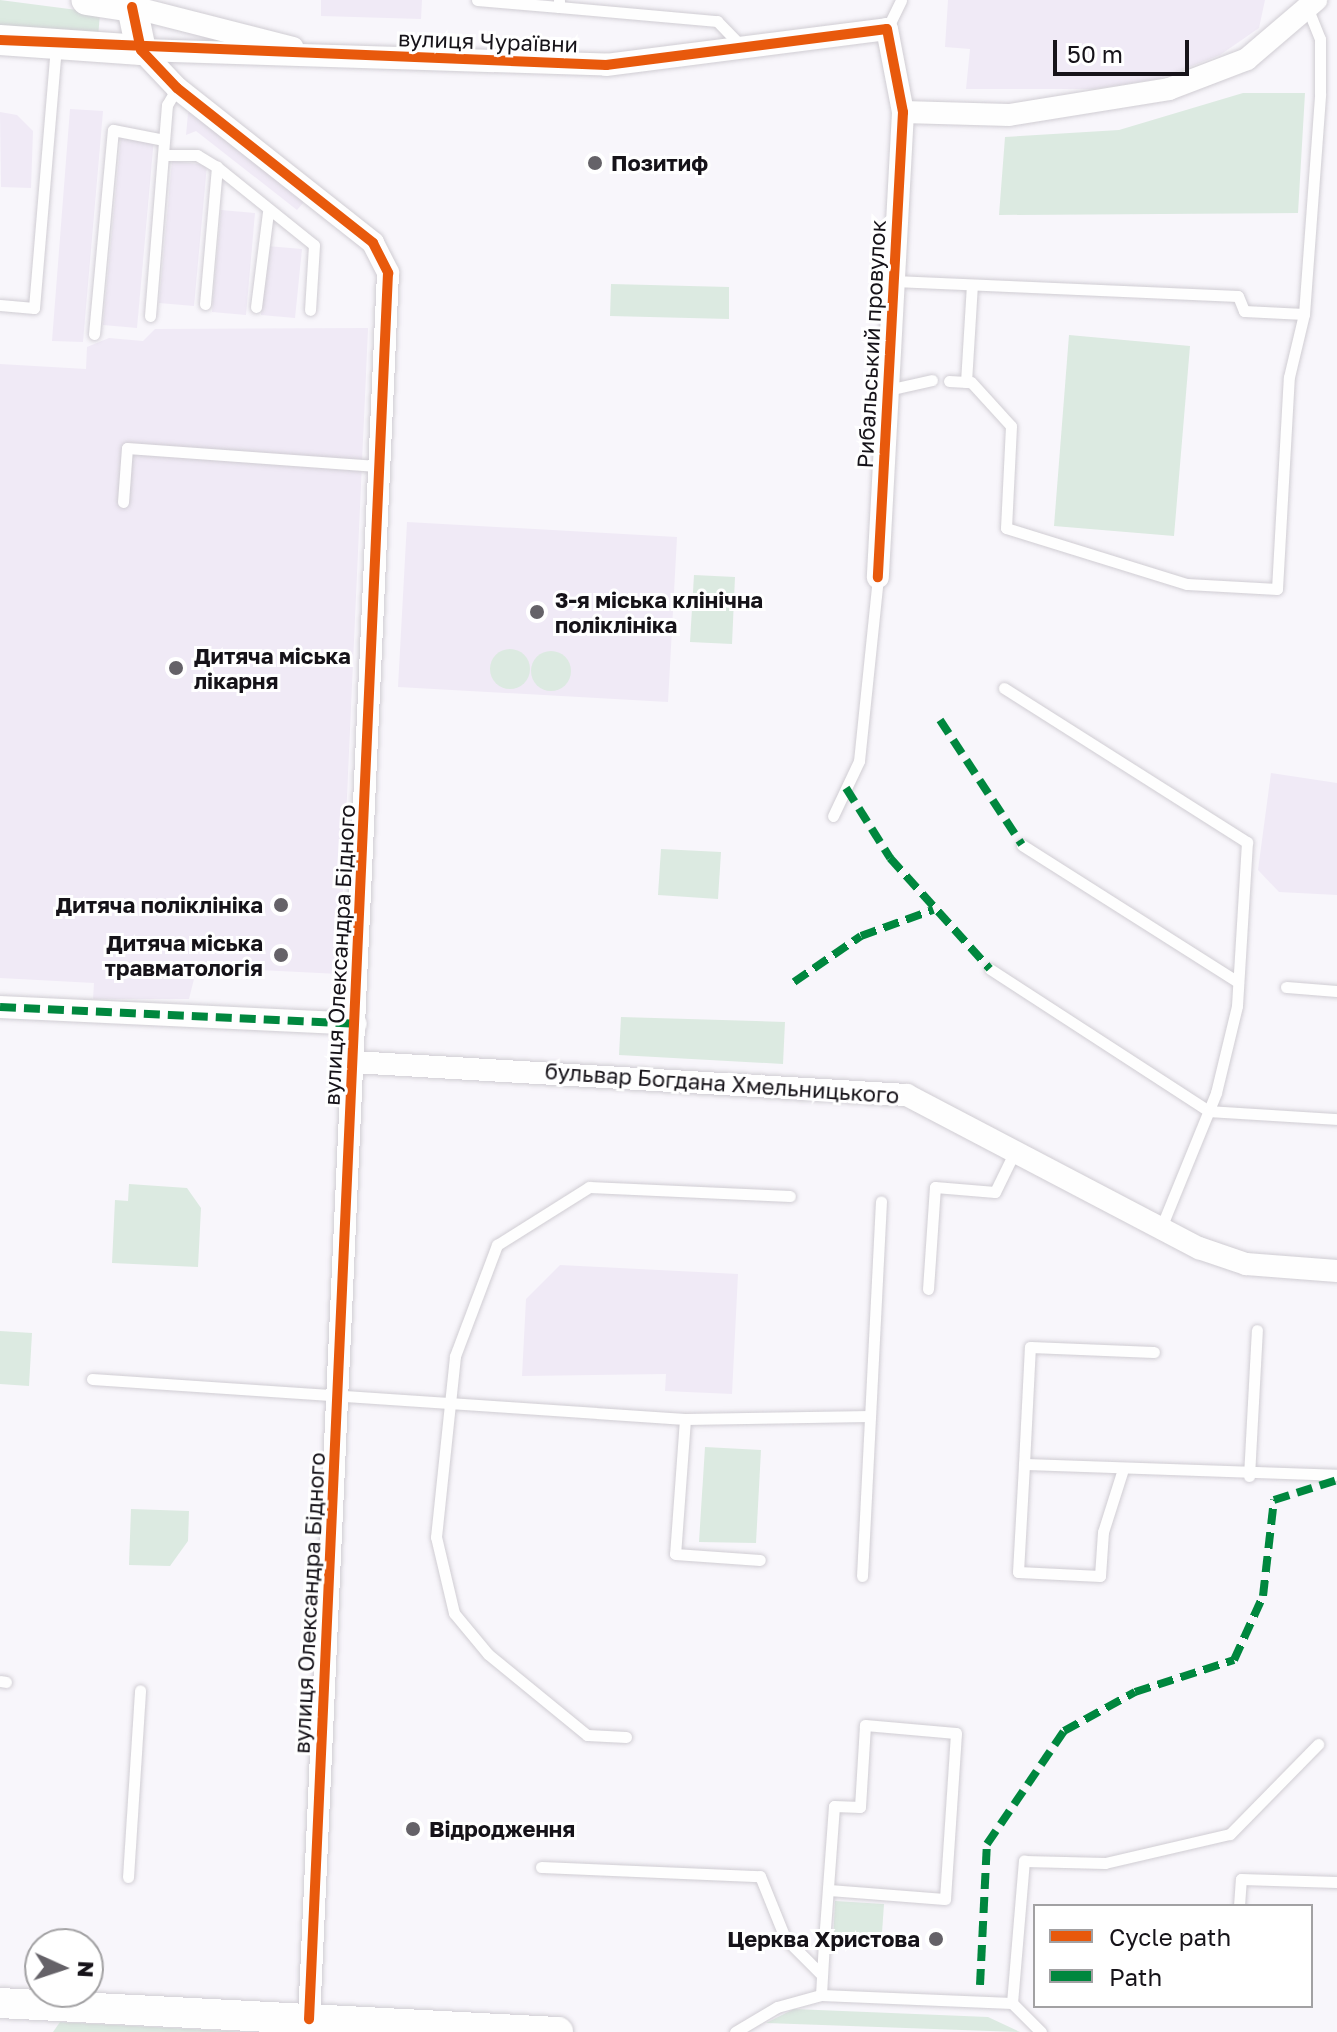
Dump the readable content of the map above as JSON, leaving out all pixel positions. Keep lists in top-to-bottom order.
{
  "streets": {
    "main road": ["вулиця Чураївни"],
    "street": ["Рибальський провулок", "вулиця Олександра Бідного", "бульвар Богдана Хмельницького"]
  },
  "crossings": [
    ["вулиця Чураївни", "вулиця Олександра Бідного"],
    ["вулиця Олександра Бідного", "бульвар Богдана Хмельницького"]
  ],
  "places": [
    "Позитиф",
    "3-я міська клінічна поліклініка",
    "Дитяча міська лікарня",
    "Дитяча поліклініка",
    "Дитяча міська травматологія",
    "Відродження",
    "Церква Христова"
  ],
  "legend": ["Cycle path", "Path"],
  "scale_bar": "50 m",
  "north": "right"
}
